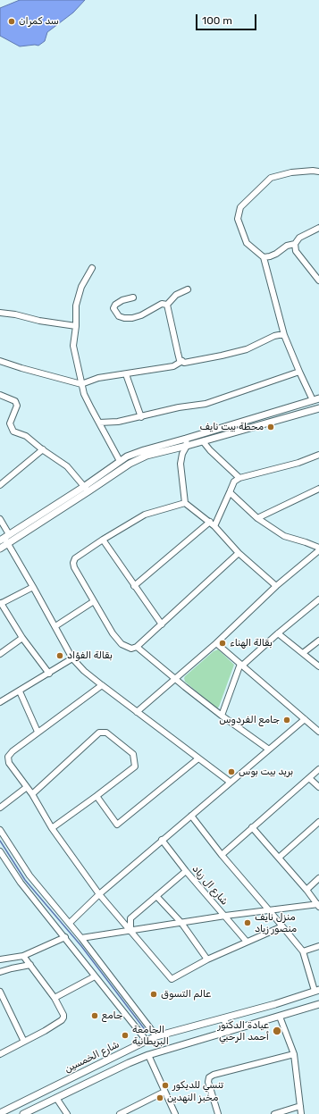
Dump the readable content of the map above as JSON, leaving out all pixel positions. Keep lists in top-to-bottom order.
{
  "streets": {
    "main road": ["شارع الخمسين"],
    "street": ["شارع ال زياد"]
  },
  "places": [
    "سد كمران",
    "محطة بيت نايف",
    "بقالة الهناء",
    "بقالة الفؤاد",
    "جامع الفردوس",
    "بريد بيت بوس",
    "منزل نايف منصور زياد",
    "عالم التسوق",
    "جامع",
    "عيادة الدكتور أحمد الرحبي",
    "الجامعة البريطانية",
    "تنسي للديكور",
    "مخبز النهدين"
  ],
  "scale_bar": "100 m"
}
